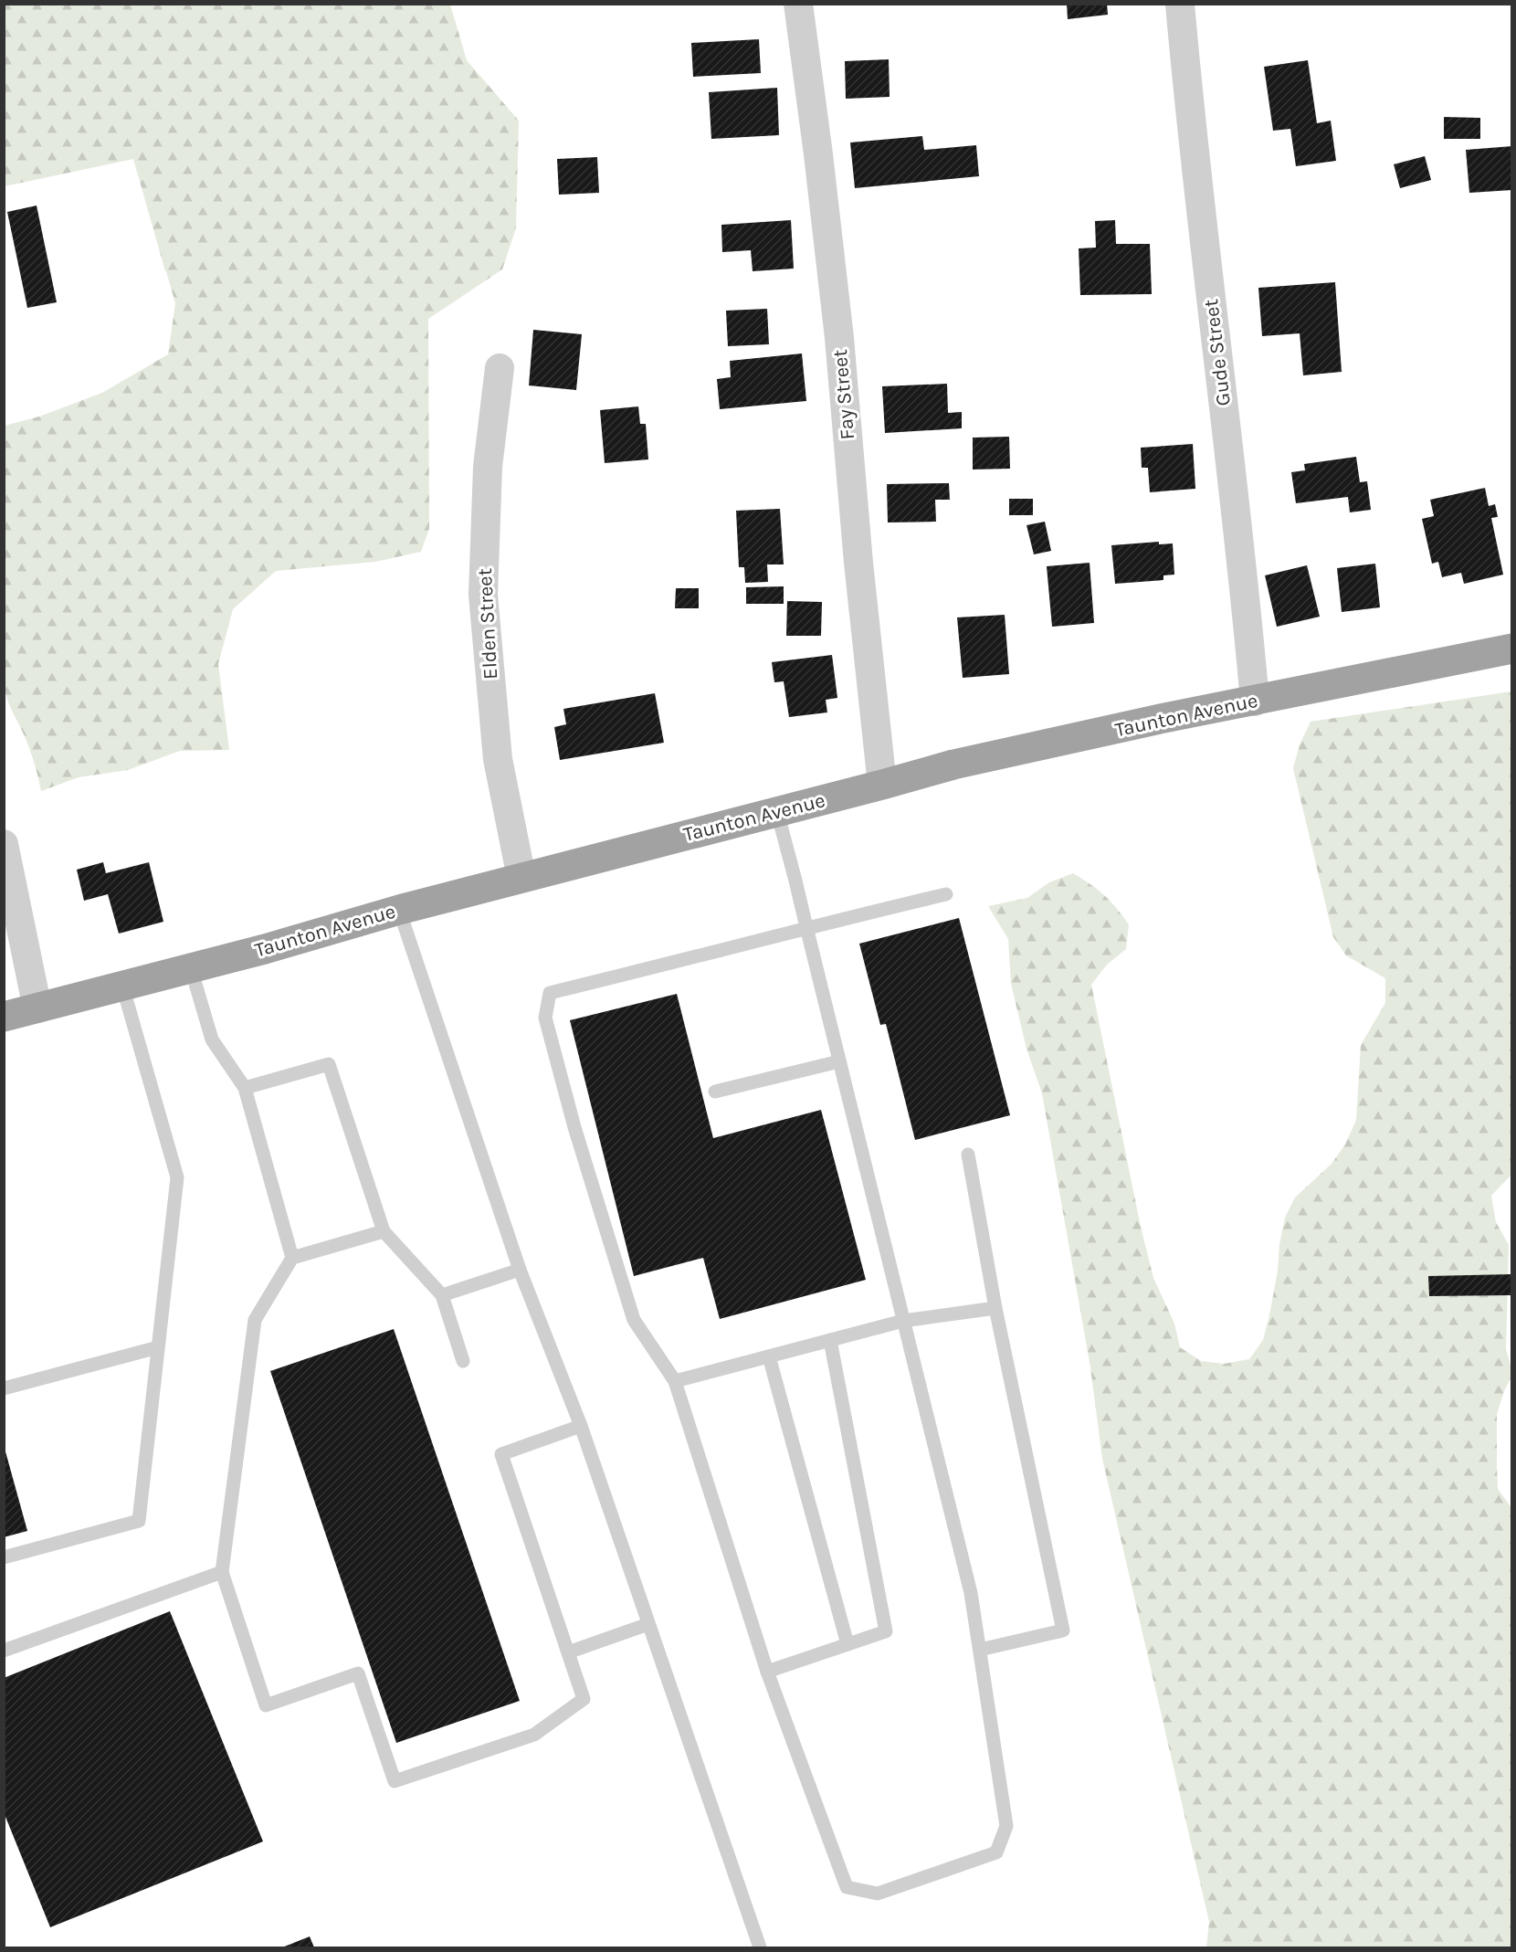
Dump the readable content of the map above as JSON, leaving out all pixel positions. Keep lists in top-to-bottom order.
{
  "streets": {
    "highway": ["Taunton Avenue"],
    "street": ["Gude Street", "Fay Street", "Elden Street"]
  },
  "crossings": [
    ["Gude Street", "Taunton Avenue"],
    ["Fay Street", "Taunton Avenue"],
    ["Elden Street", "Taunton Avenue"]
  ]
}
